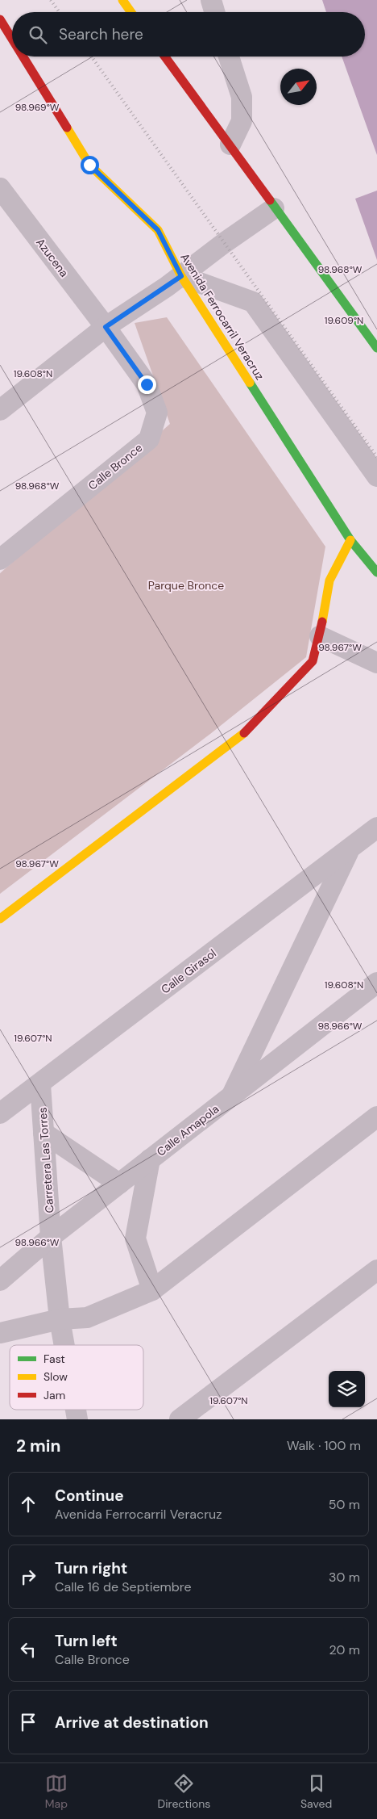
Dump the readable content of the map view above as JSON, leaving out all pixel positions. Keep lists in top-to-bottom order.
{
  "streets": {
    "street": [
      "Azucena",
      "Avenida Ferrocarril Veracruz",
      "Calle Bronce",
      "Calle Girasol",
      "Calle Amapola",
      "Carretera Las Torres"
    ]
  },
  "crossings": [
    ["Azucena", "Calle Bronce"],
    ["Calle Girasol", "Carretera Las Torres"],
    ["Calle Amapola", "Carretera Las Torres"]
  ],
  "parks": ["Parque Bronce"],
  "legend": ["Fast", "Slow", "Jam"],
  "north": "top right",
  "page": {
    "search": "Search here",
    "heading": ["2 min", "Walk · 100 m"],
    "list": [
      ["Continue", "Avenida Ferrocarril Veracruz", "50 m"],
      ["Turn right", "Calle 16 de Septiembre", "30 m"],
      ["Turn left", "Calle Bronce", "20 m"],
      "Arrive at destination"
    ],
    "nav": ["Map", "Directions", "Saved"]
  },
  "coordinates": [
    "98.969°W",
    "98.968°W",
    "19.609°N",
    "19.608°N",
    "98.967°W",
    "98.966°W",
    "19.607°N"
  ]
}
